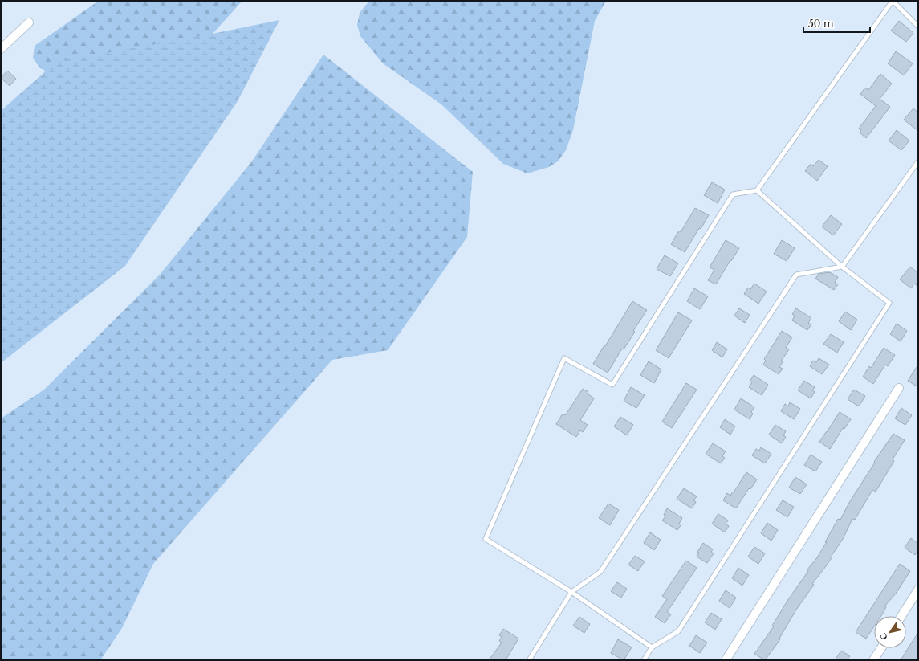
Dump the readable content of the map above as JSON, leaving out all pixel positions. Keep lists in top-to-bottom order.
{
  "scale_bar": "50 m",
  "north": "bottom left"
}
